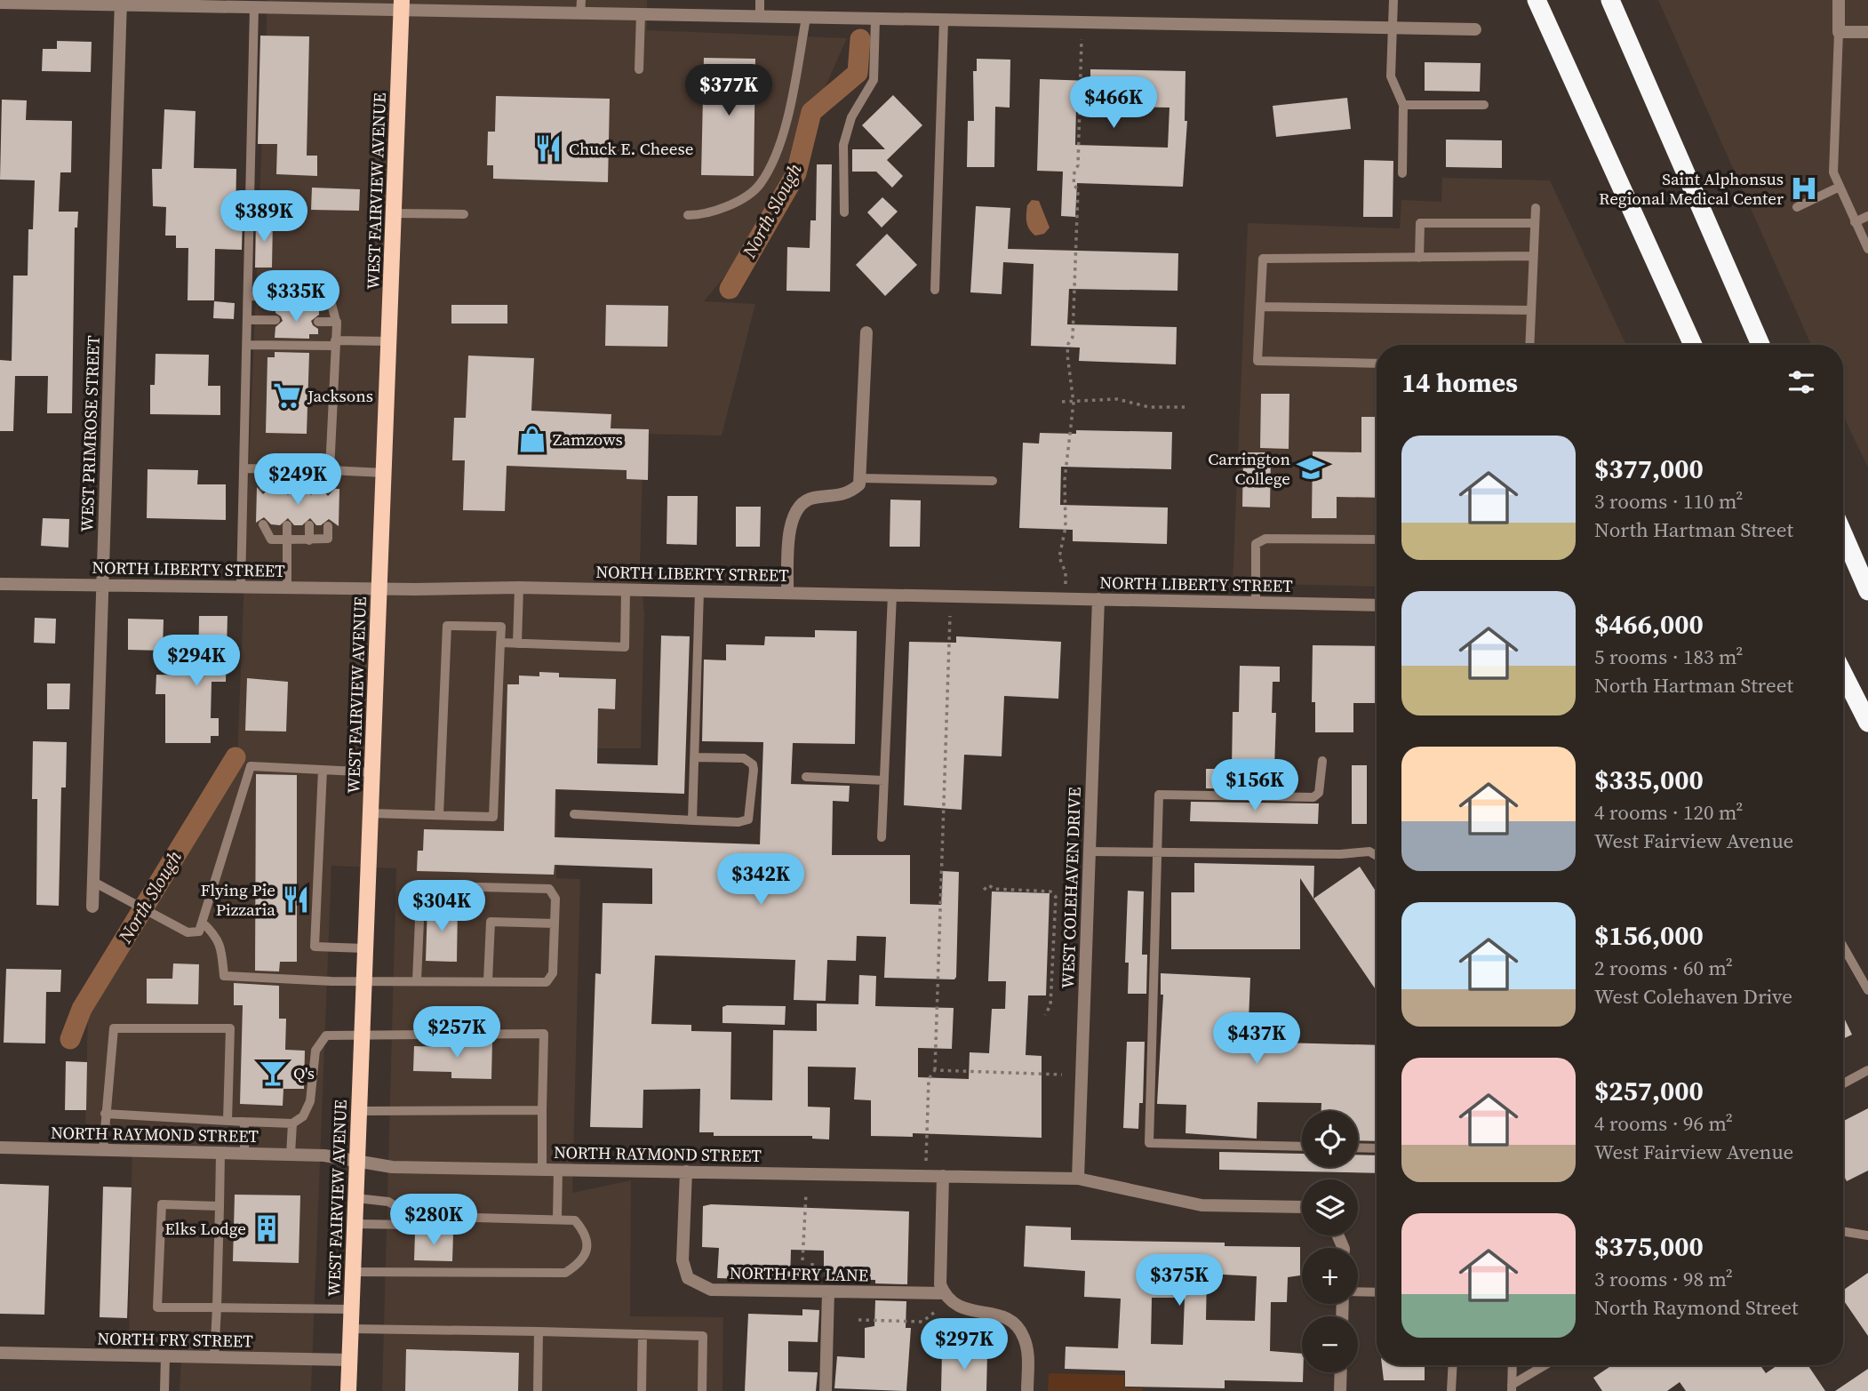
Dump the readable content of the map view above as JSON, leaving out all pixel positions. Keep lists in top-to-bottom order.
{
  "streets": {
    "main road": ["WEST FAIRVIEW AVENUE"],
    "street": [
      "WEST PRIMROSE STREET",
      "NORTH LIBERTY STREET",
      "WEST COLEHAVEN DRIVE",
      "NORTH RAYMOND STREET",
      "NORTH FRY LANE",
      "NORTH FRY STREET"
    ]
  },
  "crossings": [
    ["WEST FAIRVIEW AVENUE", "NORTH LIBERTY STREET"],
    ["WEST FAIRVIEW AVENUE", "NORTH RAYMOND STREET"],
    ["WEST FAIRVIEW AVENUE", "NORTH FRY STREET"],
    ["WEST PRIMROSE STREET", "NORTH LIBERTY STREET"],
    ["NORTH LIBERTY STREET", "WEST COLEHAVEN DRIVE"],
    ["WEST COLEHAVEN DRIVE", "NORTH RAYMOND STREET"],
    ["NORTH RAYMOND STREET", "NORTH FRY LANE"]
  ],
  "water": ["North Slough"],
  "places": {
    "restaurant": ["Chuck E. Cheese", "Flying Pie Pizzaria"],
    "hospital": ["Saint Alphonsus Regional Medical Center"],
    "supermarket": ["Jacksons"],
    "shop": ["Zamzows"],
    "school or university": ["Carrington College"],
    "bar": ["Q's"],
    "building": ["Elks Lodge"]
  },
  "page": {
    "price": [
      "$377K",
      "$466K",
      "$389K",
      "$335K",
      "$249K",
      "$294K",
      "$156K",
      "$342K",
      "$304K",
      "$257K",
      "$437K",
      "$280K",
      "$375K",
      "$297K"
    ],
    "heading": "14 homes",
    "list": [
      {
        "name": "$377,000",
        "note": "3 rooms · 110 m² · North Hartman Street"
      },
      {
        "name": "$466,000",
        "note": "5 rooms · 183 m² · North Hartman Street"
      },
      {
        "name": "$335,000",
        "note": "4 rooms · 120 m² · West Fairview Avenue"
      },
      {
        "name": "$156,000",
        "note": "2 rooms · 60 m² · West Colehaven Drive"
      },
      {
        "name": "$257,000",
        "note": "4 rooms · 96 m² · West Fairview Avenue"
      },
      {
        "name": "$375,000",
        "note": "3 rooms · 98 m² · North Raymond Street"
      }
    ],
    "map_buttons": ["+", "−"]
  }
}
